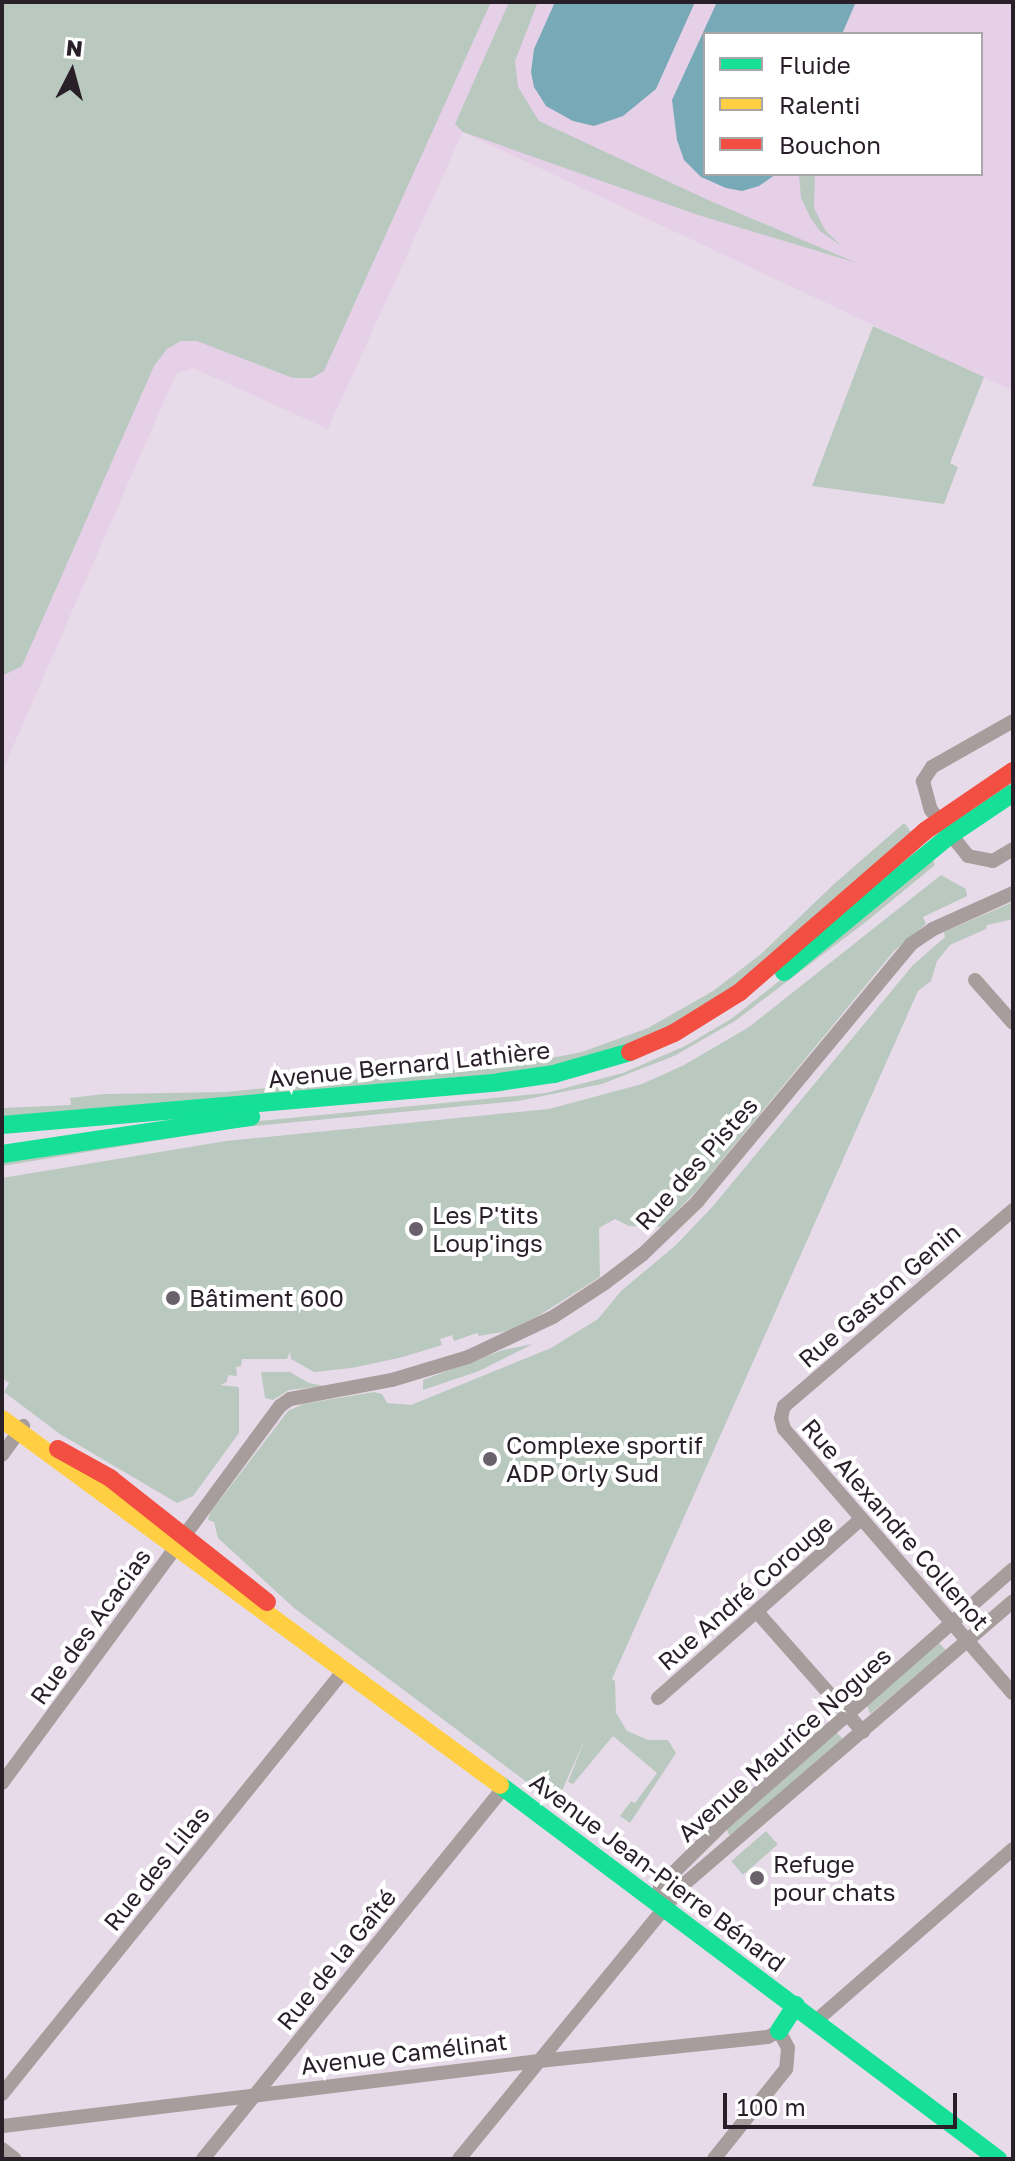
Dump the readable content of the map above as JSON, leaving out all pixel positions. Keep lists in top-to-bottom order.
{
  "streets": {
    "main road": ["Avenue Bernard Lathière", "Avenue Jean-Pierre Bénard"],
    "street": [
      "Rue des Pistes",
      "Rue Gaston Genin",
      "Rue Alexandre Collenot",
      "Rue André Corouge",
      "Rue des Acacias",
      "Avenue Maurice Nogues",
      "Rue des Lilas",
      "Rue de la Gaîté",
      "Avenue Camélinat"
    ]
  },
  "crossings": [
    ["Rue des Pistes", "Rue des Acacias"],
    ["Rue des Pistes", "Avenue Jean-Pierre Bénard"],
    ["Rue Gaston Genin", "Rue Alexandre Collenot"],
    ["Rue Alexandre Collenot", "Rue André Corouge"],
    ["Rue Alexandre Collenot", "Avenue Maurice Nogues"],
    ["Rue des Acacias", "Avenue Jean-Pierre Bénard"],
    ["Avenue Maurice Nogues", "Avenue Jean-Pierre Bénard"],
    ["Rue des Lilas", "Avenue Jean-Pierre Bénard"],
    ["Avenue Jean-Pierre Bénard", "Rue de la Gaîté"],
    ["Rue de la Gaîté", "Avenue Camélinat"]
  ],
  "places": [
    "Les P'tits Loup'ings",
    "Bâtiment 600",
    "Complexe sportif ADP Orly Sud",
    "Refuge pour chats"
  ],
  "legend": ["Fluide", "Ralenti", "Bouchon"],
  "scale_bar": "100 m",
  "north": "top"
}
